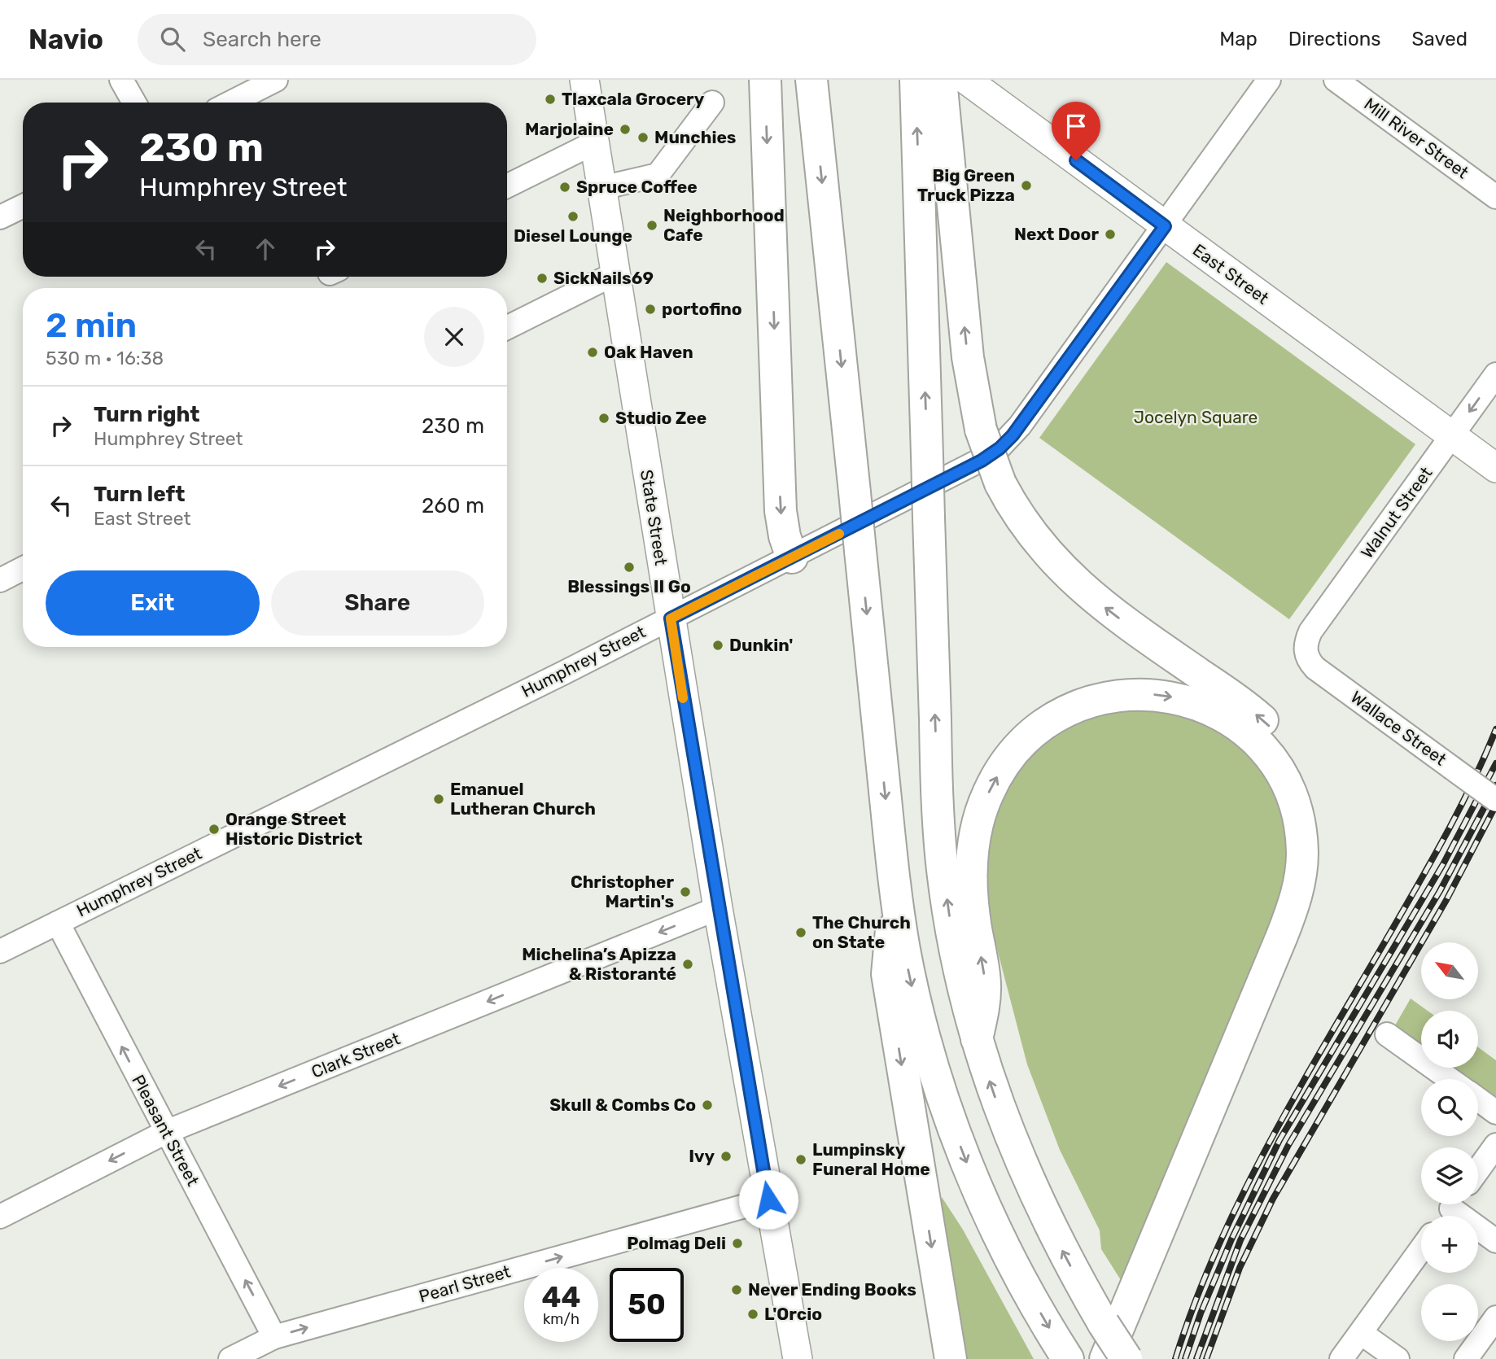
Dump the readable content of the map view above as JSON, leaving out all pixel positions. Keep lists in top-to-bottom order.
{
  "streets": {
    "main road": ["East Street", "State Street"],
    "street": [
      "Mill River Street",
      "Walnut Street",
      "Humphrey Street",
      "Wallace Street",
      "Clark Street",
      "Pleasant Street",
      "Pearl Street"
    ]
  },
  "crossings": [
    ["East Street", "Walnut Street"],
    ["East Street", "Humphrey Street"],
    ["Walnut Street", "Wallace Street"],
    ["State Street", "Humphrey Street"],
    ["State Street", "Clark Street"],
    ["State Street", "Pearl Street"],
    ["Humphrey Street", "Pleasant Street"],
    ["Clark Street", "Pleasant Street"],
    ["Pleasant Street", "Pearl Street"]
  ],
  "one_way": ["Clark Street", "Pleasant Street", "Pearl Street"],
  "parks": ["Jocelyn Square"],
  "places": [
    "Tlaxcala Grocery",
    "Marjolaine",
    "Munchies",
    "Big Green Truck Pizza",
    "Spruce Coffee",
    "Diesel Lounge",
    "Neighborhood Cafe",
    "Next Door",
    "SickNails69",
    "portofino",
    "Oak Haven",
    "Studio Zee",
    "Blessings II Go",
    "Dunkin'",
    "Emanuel Lutheran Church",
    "Orange Street Historic District",
    "Christopher Martin's",
    "The Church on State",
    "Michelina’s Apizza & Ristoranté",
    "Skull & Combs Co",
    "Ivy",
    "Lumpinsky Funeral Home",
    "Polmag Deli",
    "Never Ending Books",
    "L'Orcio"
  ],
  "north": "top left",
  "page": {
    "header": "Navio",
    "search": "Search here",
    "nav": ["Map", "Directions", "Saved"],
    "turn": ["230 m", "Humphrey Street"],
    "heading": ["2 min", "530 m · 16:38"],
    "list": [
      {
        "name": "Turn right",
        "note": "Humphrey Street",
        "value": "230 m"
      },
      {
        "name": "Turn left",
        "note": "East Street",
        "value": "260 m"
      }
    ],
    "buttons": ["Exit", "Share"],
    "map_buttons": ["+", "−"],
    "speed": "44 km/h",
    "limit": "50"
  }
}
